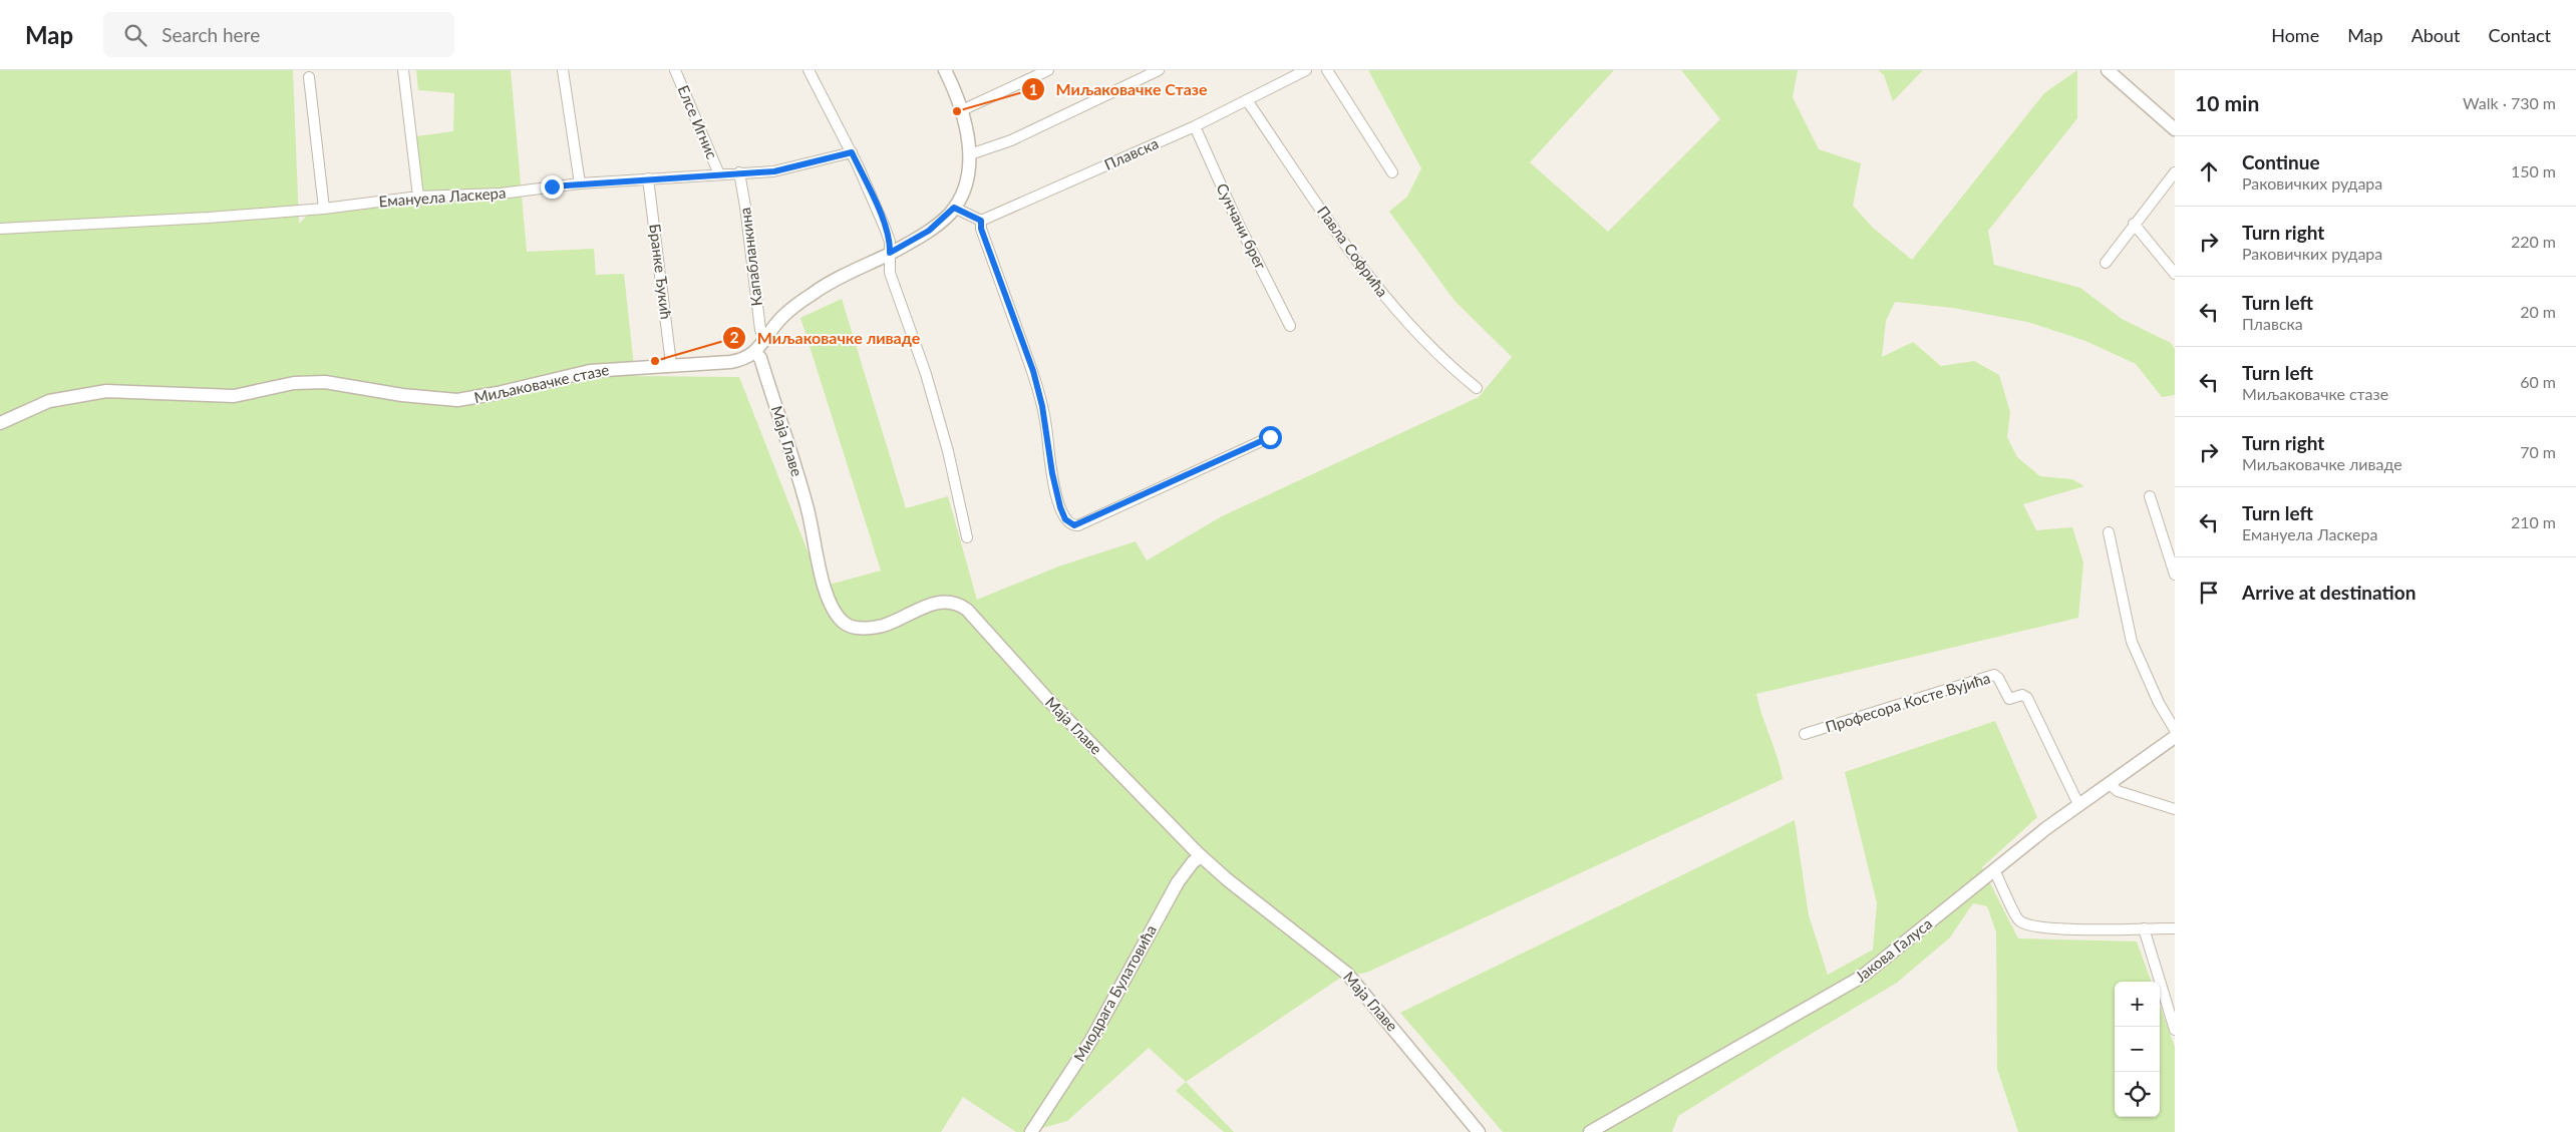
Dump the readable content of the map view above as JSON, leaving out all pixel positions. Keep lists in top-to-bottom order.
{
  "streets": {
    "street": [
      "Елсе Игнис",
      "Плавска",
      "Емануела Ласкера",
      "Сунчани брег",
      "Павла Софрића",
      "Капабланкина",
      "Бранке Ђукић",
      "Миљаковачке стазе",
      "Маја Главе",
      "Професора Косте Вујића",
      "Јакова Галуса",
      "Миодрага Булатовића"
    ]
  },
  "crossings": [
    ["Елсе Игнис", "Емануела Ласкера"],
    ["Плавска", "Сунчани брег"],
    ["Плавска", "Павла Софрића"],
    ["Емануела Ласкера", "Капабланкина"],
    ["Емануела Ласкера", "Бранке Ђукић"],
    ["Бранке Ђукић", "Миљаковачке стазе"],
    ["Миљаковачке стазе", "Маја Главе"],
    ["Маја Главе", "Миодрага Булатовића"],
    ["Професора Косте Вујића", "Јакова Галуса"]
  ],
  "places": ["Миљаковачке Стазе", "Миљаковачке ливаде"],
  "page": {
    "header": "Map",
    "search": "Search here",
    "nav": [
      "Home",
      "Map",
      "About",
      "Contact"
    ],
    "heading": ["10 min", "Walk · 730 m"],
    "list": [
      ["Continue", "Раковичких рудара", "150 m"],
      ["Turn right", "Раковичких рудара", "220 m"],
      ["Turn left", "Плавска", "20 m"],
      ["Turn left", "Миљаковачке стазе", "60 m"],
      ["Turn right", "Миљаковачке ливаде", "70 m"],
      ["Turn left", "Емануела Ласкера", "210 m"],
      "Arrive at destination"
    ],
    "map_buttons": ["+", "−"]
  }
}
